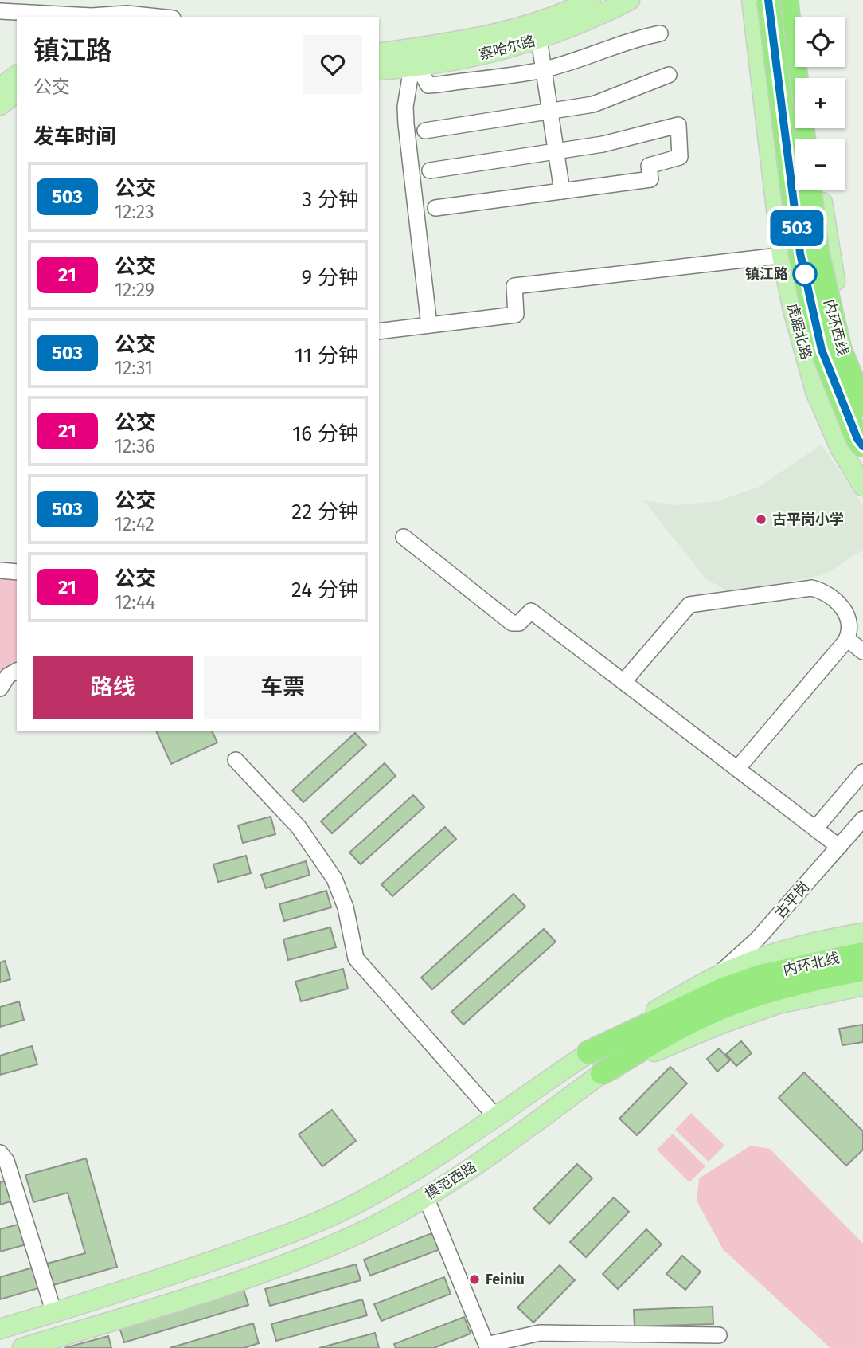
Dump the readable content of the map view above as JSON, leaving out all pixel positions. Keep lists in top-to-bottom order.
{
  "streets": {
    "highway": ["内环西线", "内环北线"],
    "main road": ["察哈尔路", "虎踞北路", "模范西路"],
    "street": ["古平岗"]
  },
  "crossings": [
    ["古平岗", "模范西路"],
    ["内环北线", "模范西路"]
  ],
  "places": ["镇江路", "古平岗小学", "Feiniu"],
  "lines": ["bus line 503"],
  "page": {
    "on_map": "503",
    "map_buttons": ["+", "−"],
    "heading": [
      ["镇江路", "公交"],
      "发车时间"
    ],
    "list": [
      {
        "mark": "503",
        "name": "公交",
        "note": "12:23",
        "value": "3 分钟"
      },
      {
        "mark": "21",
        "name": "公交",
        "note": "12:29",
        "value": "9 分钟"
      },
      {
        "mark": "503",
        "name": "公交",
        "note": "12:31",
        "value": "11 分钟"
      },
      {
        "mark": "21",
        "name": "公交",
        "note": "12:36",
        "value": "16 分钟"
      },
      {
        "mark": "503",
        "name": "公交",
        "note": "12:42",
        "value": "22 分钟"
      },
      {
        "mark": "21",
        "name": "公交",
        "note": "12:44",
        "value": "24 分钟"
      }
    ],
    "buttons": ["路线", "车票"]
  }
}
